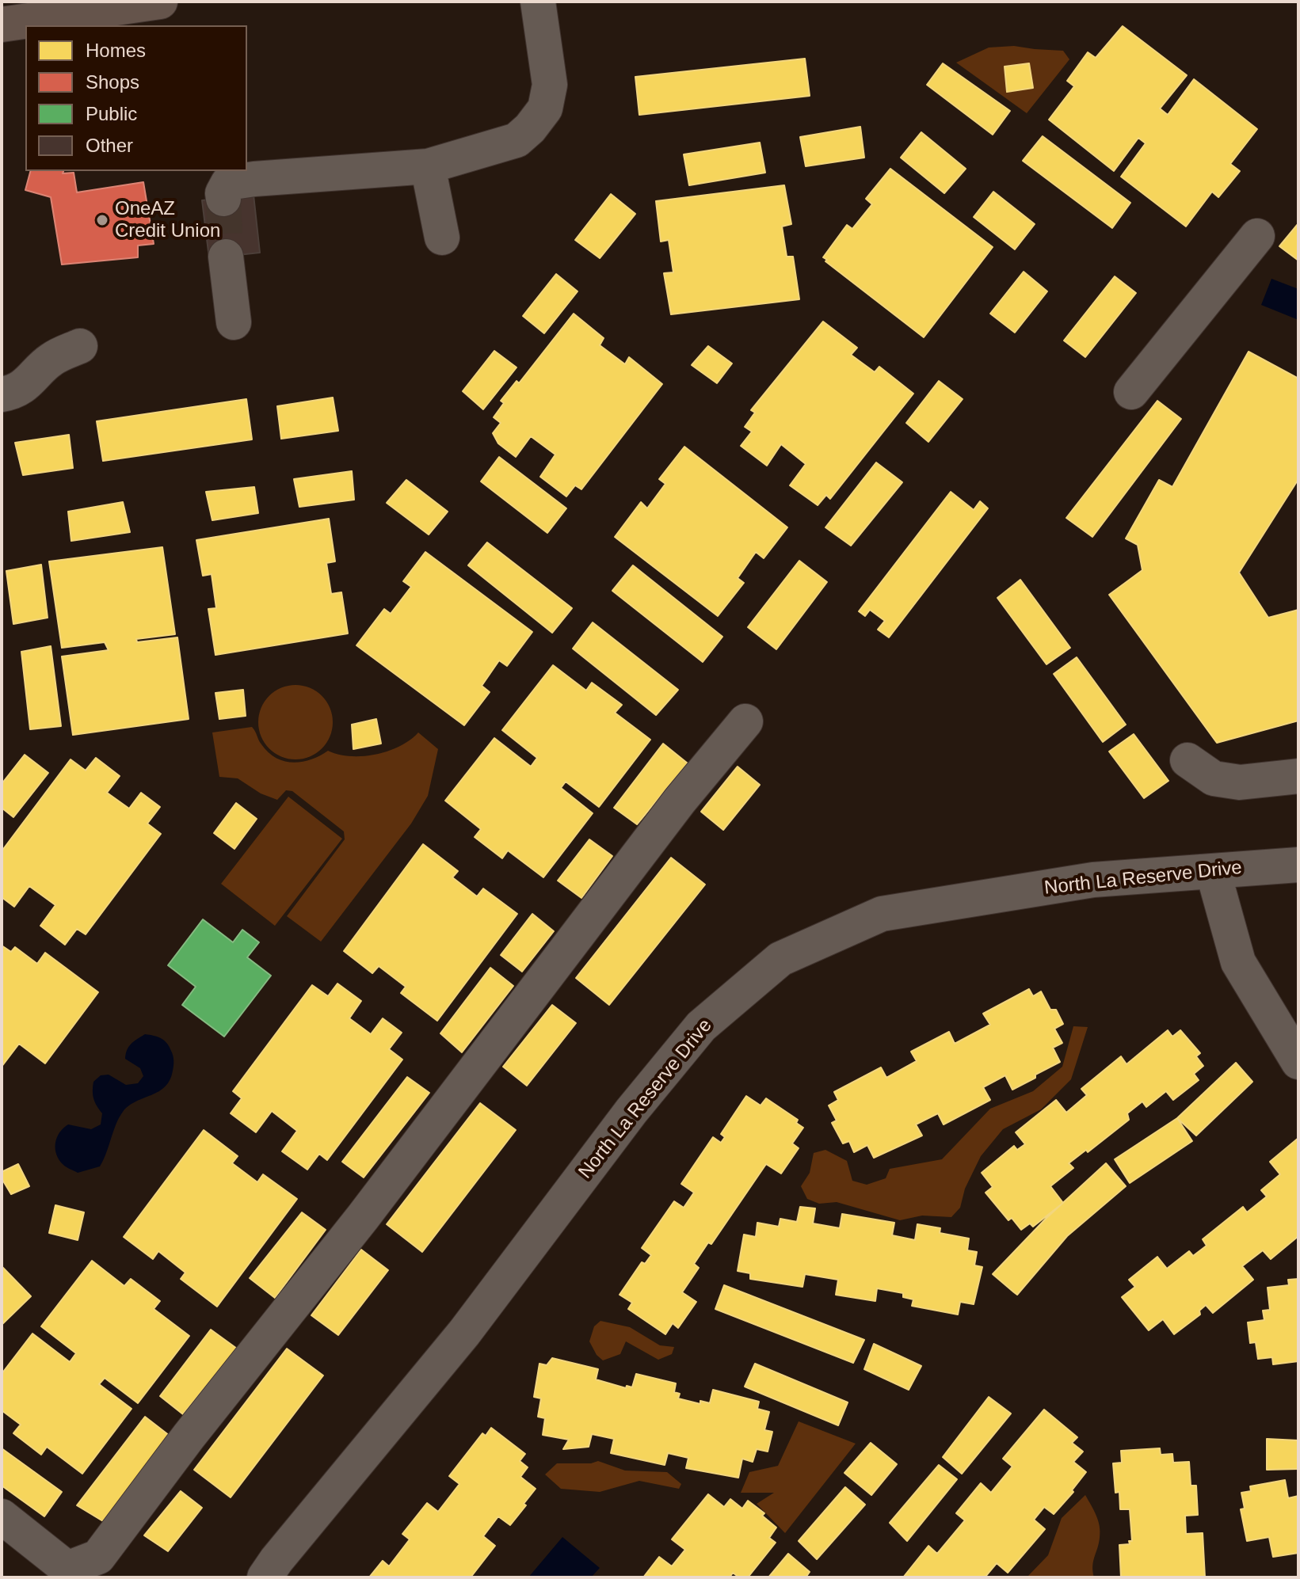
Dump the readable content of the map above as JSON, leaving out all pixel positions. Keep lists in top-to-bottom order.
{
  "streets": {
    "street": ["North La Reserve Drive"]
  },
  "places": ["OneAZ Credit Union"],
  "legend": [
    "Homes",
    "Shops",
    "Public",
    "Other"
  ]
}
